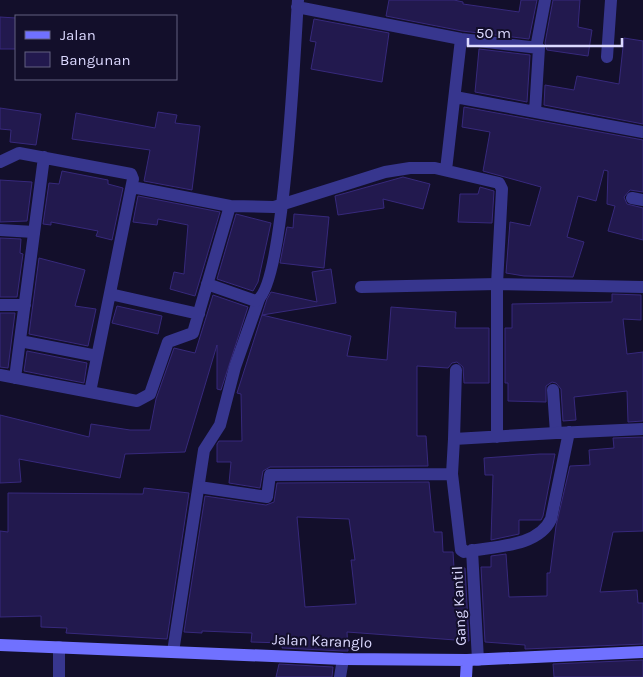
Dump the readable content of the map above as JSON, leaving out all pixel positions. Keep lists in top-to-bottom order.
{
  "streets": {
    "street": ["Gang Kantil", "Jalan Karanglo"]
  },
  "crossings": [
    ["Gang Kantil", "Jalan Karanglo"]
  ],
  "legend": ["Jalan", "Bangunan"],
  "scale_bar": "50 m"
}
